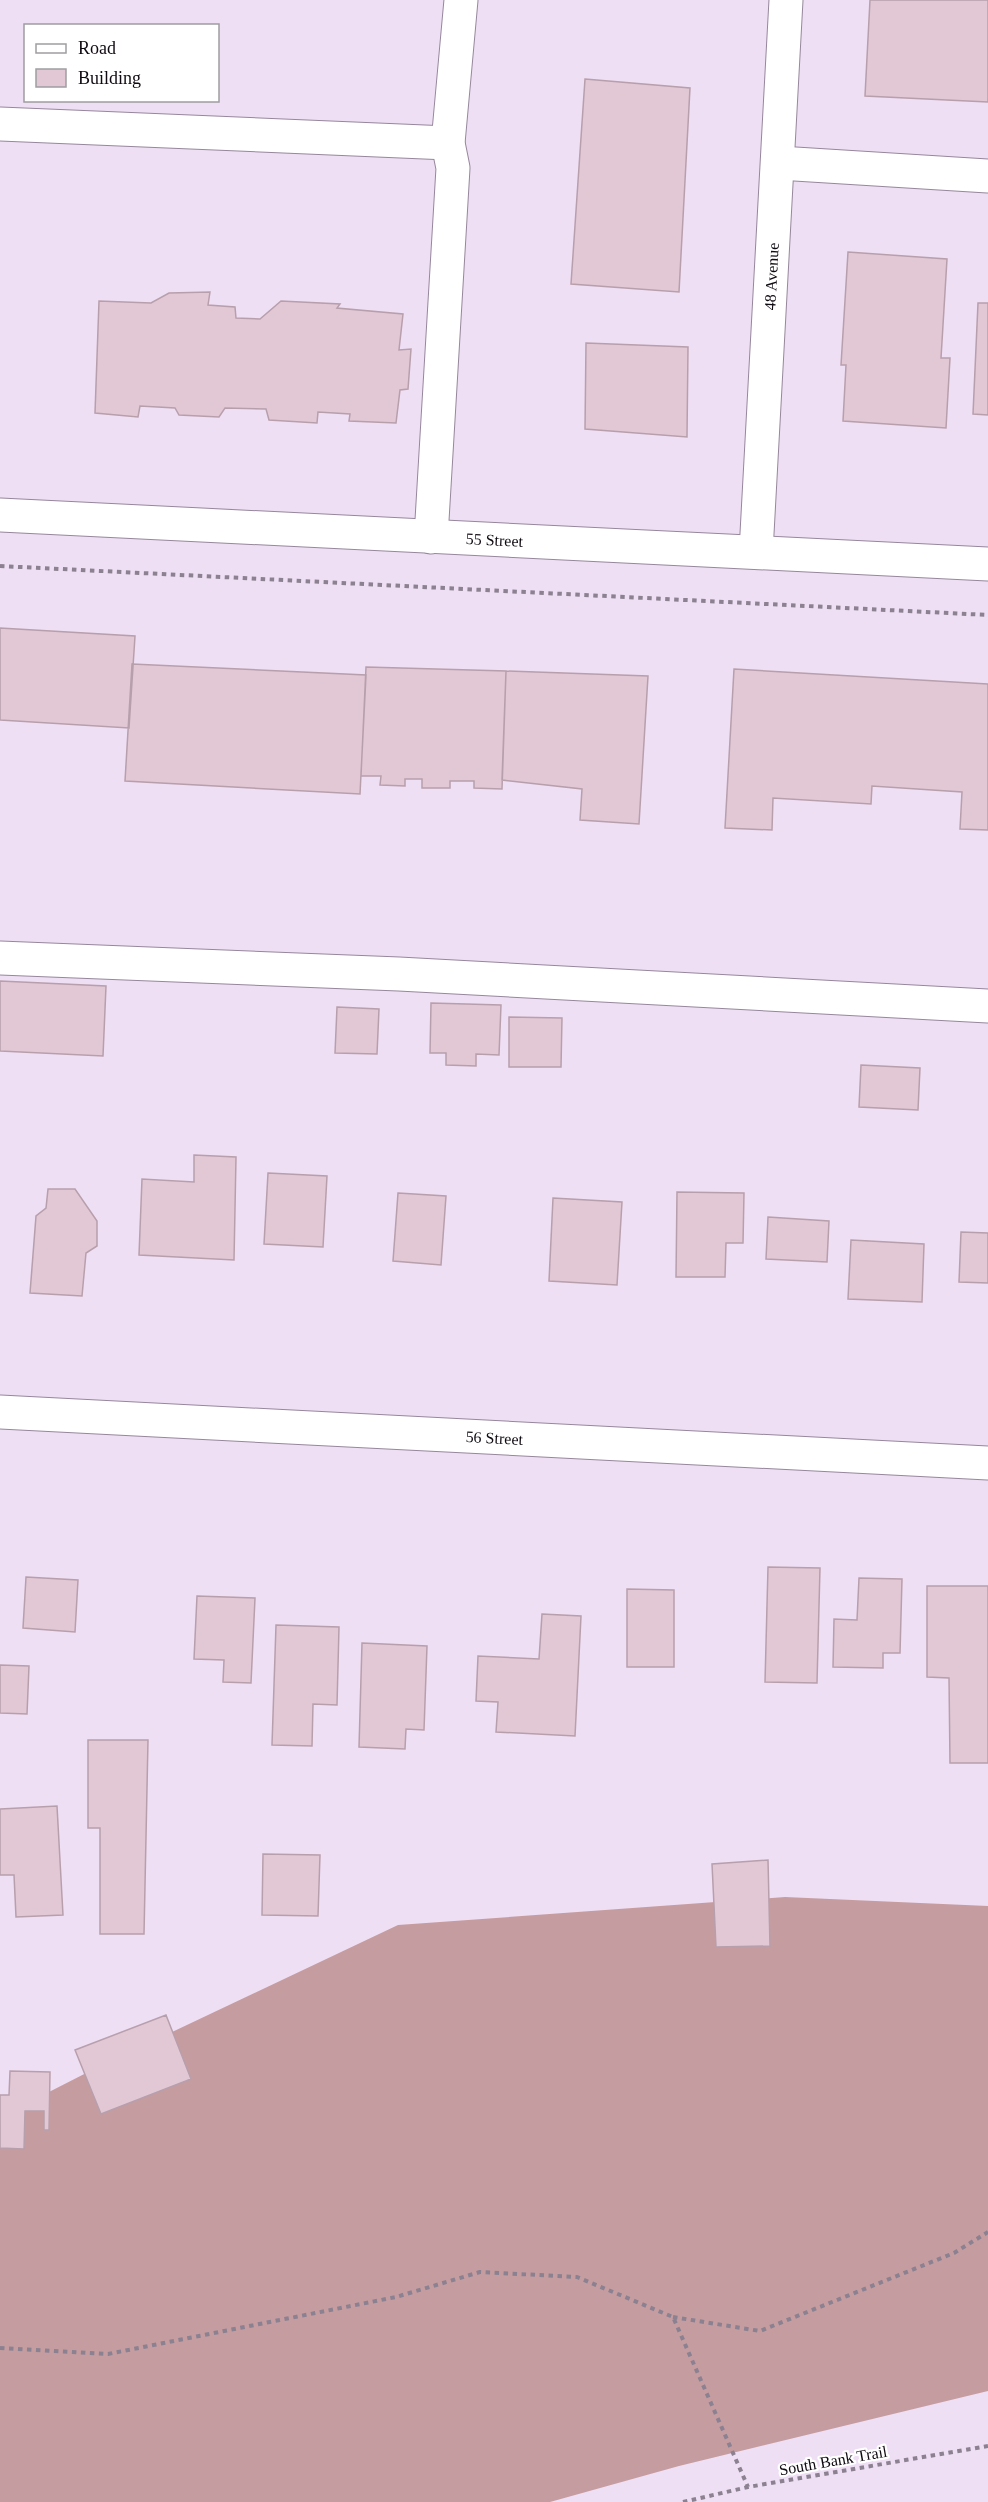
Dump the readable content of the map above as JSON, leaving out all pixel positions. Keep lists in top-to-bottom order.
{
  "streets": {
    "street": ["48 Avenue", "55 Street", "56 Street"],
    "path": ["South Bank Trail"]
  },
  "crossings": [
    ["48 Avenue", "55 Street"]
  ],
  "legend": ["Road", "Building"]
}
